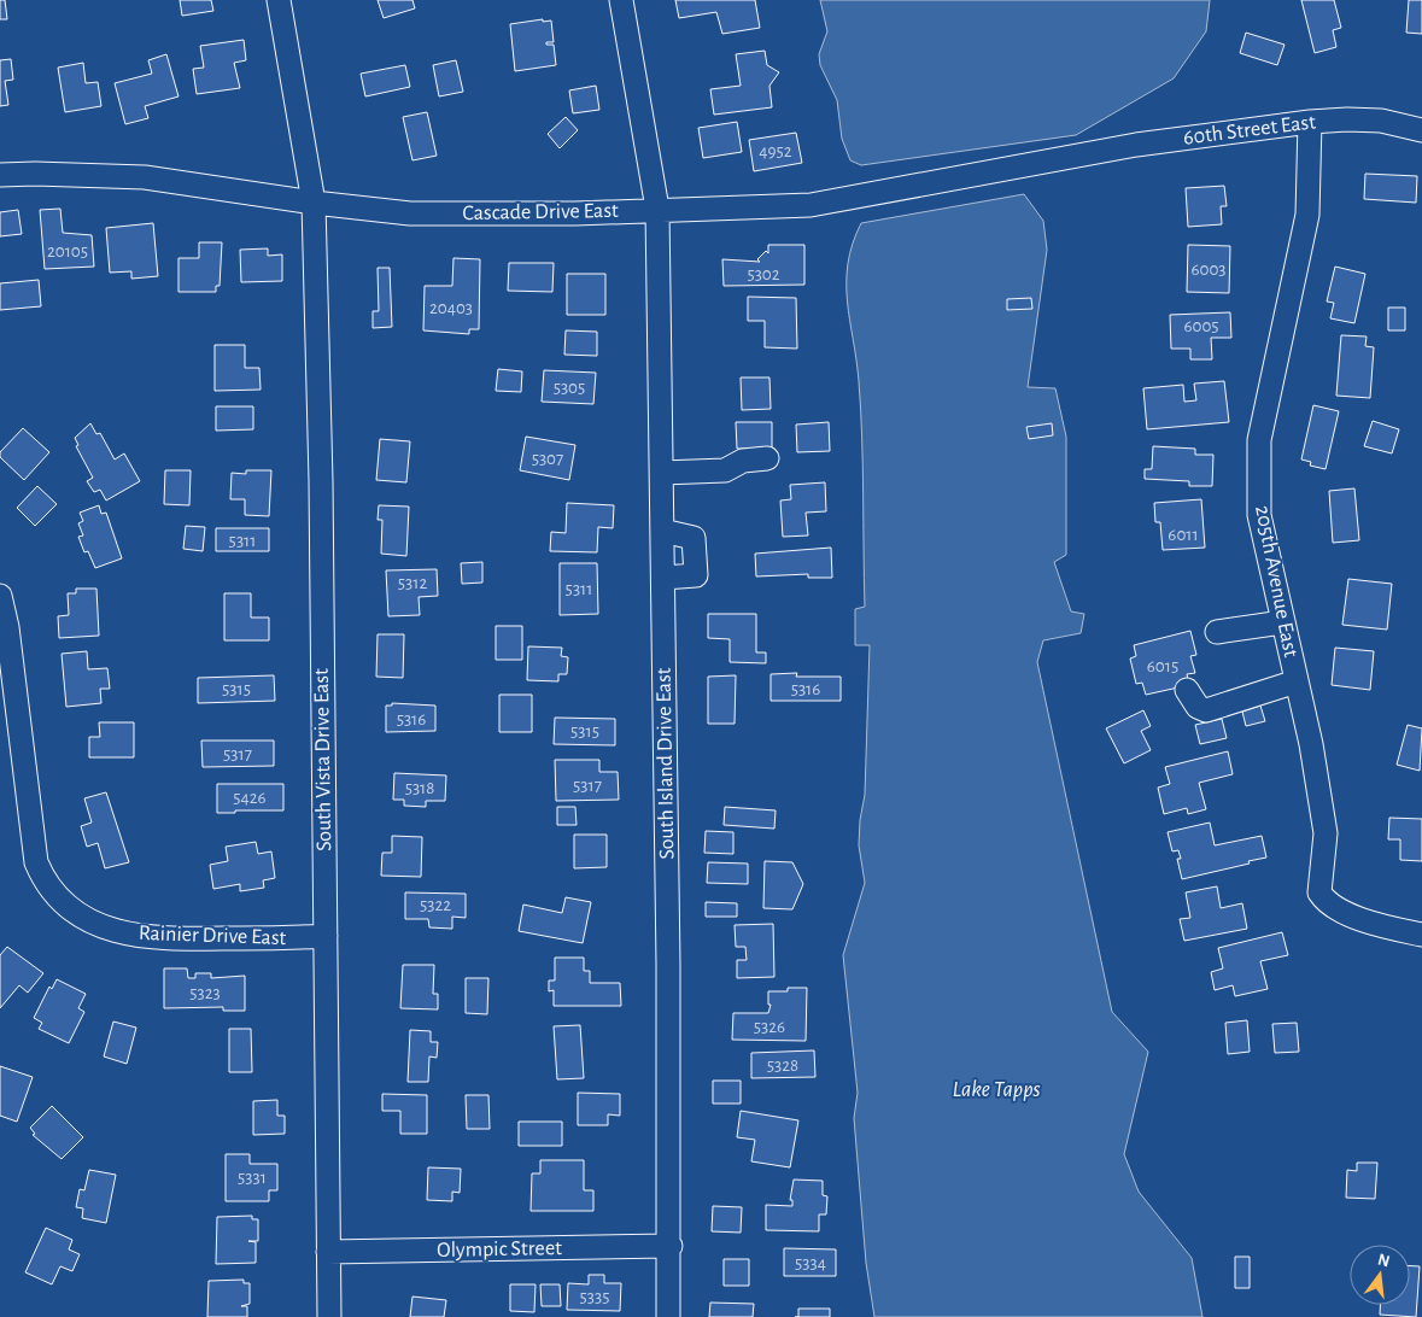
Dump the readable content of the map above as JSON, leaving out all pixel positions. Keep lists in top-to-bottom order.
{
  "streets": {
    "street": [
      "60th Street East",
      "Cascade Drive East",
      "205th Avenue East",
      "South Vista Drive East",
      "South Island Drive East",
      "Rainier Drive East",
      "Olympic Street"
    ]
  },
  "crossings": [
    ["60th Street East", "Cascade Drive East"],
    ["60th Street East", "205th Avenue East"],
    ["Cascade Drive East", "South Vista Drive East"],
    ["Cascade Drive East", "South Island Drive East"],
    ["South Vista Drive East", "Rainier Drive East"],
    ["South Vista Drive East", "Olympic Street"],
    ["South Island Drive East", "Olympic Street"]
  ],
  "water": ["Lake Tapps"],
  "house_numbers": [
    "4952",
    "20105",
    "6003",
    "5302",
    "20403",
    "6005",
    "5305",
    "5307",
    "6011",
    "5311",
    "5312",
    "5311",
    "6015",
    "5315",
    "5316",
    "5316",
    "5315",
    "5317",
    "5317",
    "5318",
    "5426",
    "5322",
    "5323",
    "5326",
    "5328",
    "5331",
    "5334",
    "5335"
  ],
  "north": "top"
}
